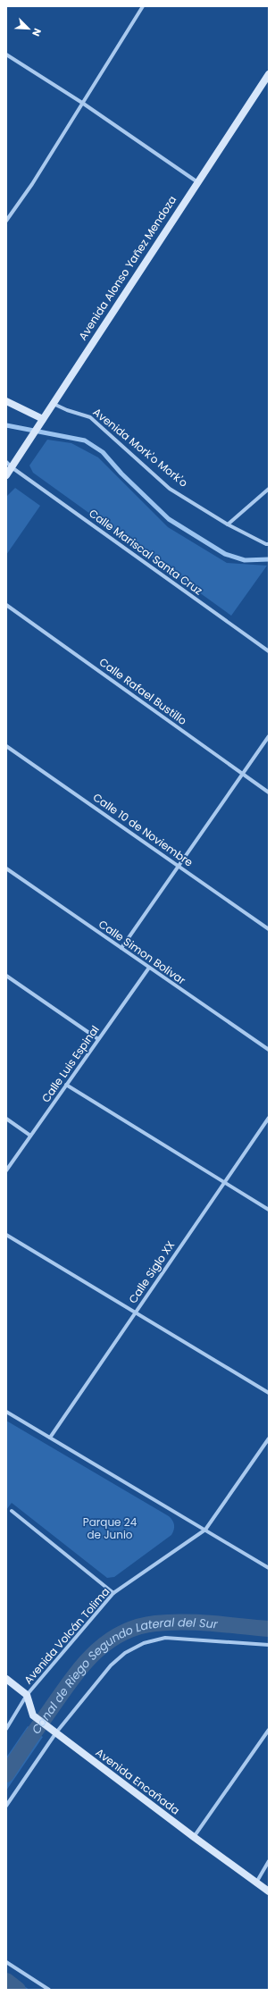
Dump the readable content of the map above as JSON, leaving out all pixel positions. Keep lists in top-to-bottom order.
{
  "streets": {
    "main road": ["Avenida Alonso Yañez Mendoza", "Avenida Encañada"],
    "street": [
      "Avenida Mork'o Mork'o",
      "Calle Mariscal Santa Cruz",
      "Calle Rafael Bustillo",
      "Calle 10 de Noviembre",
      "Calle Simon Bolivar",
      "Calle Luis Espinal",
      "Calle Siglo XX",
      "Avenida Volcán Tolima"
    ]
  },
  "crossings": [
    ["Avenida Alonso Yañez Mendoza", "Avenida Mork'o Mork'o"],
    ["Avenida Alonso Yañez Mendoza", "Calle Mariscal Santa Cruz"],
    ["Calle Simon Bolivar", "Calle Luis Espinal"],
    ["Avenida Volcán Tolima", "Avenida Encañada"]
  ],
  "water": ["Canal de Riego Segundo Lateral del Sur"],
  "parks": ["Parque 24 de Junio"],
  "north": "bottom right"
}
